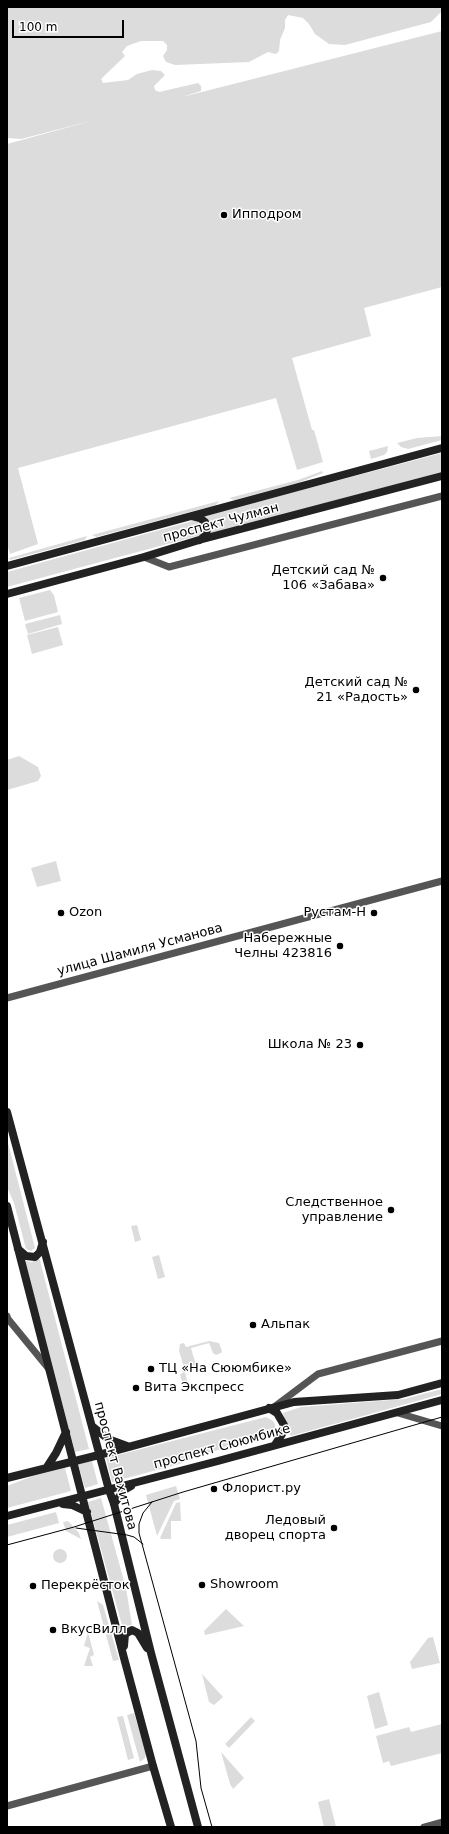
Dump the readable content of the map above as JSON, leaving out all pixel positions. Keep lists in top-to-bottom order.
{
  "streets": {
    "main road": ["проспект Чулман", "проспект Сююмбике", "проспект Вахитова"],
    "street": ["улица Шамиля Усманова"]
  },
  "crossings": [
    ["проспект Сююмбике", "проспект Вахитова"]
  ],
  "places": [
    "Ипподром",
    "Детский сад № 106 «Забава»",
    "Детский сад № 21 «Радость»",
    "Ozon",
    "Рустам-Н",
    "Набережные Челны 423816",
    "Школа № 23",
    "Следственное управление",
    "Альпак",
    "ТЦ «На Сююмбике»",
    "Вита Экспресс",
    "Флорист.ру",
    "Ледовый дворец спорта",
    "Showroom",
    "Перекрёсток",
    "ВкусВилл"
  ],
  "scale_bar": "100 m"
}
